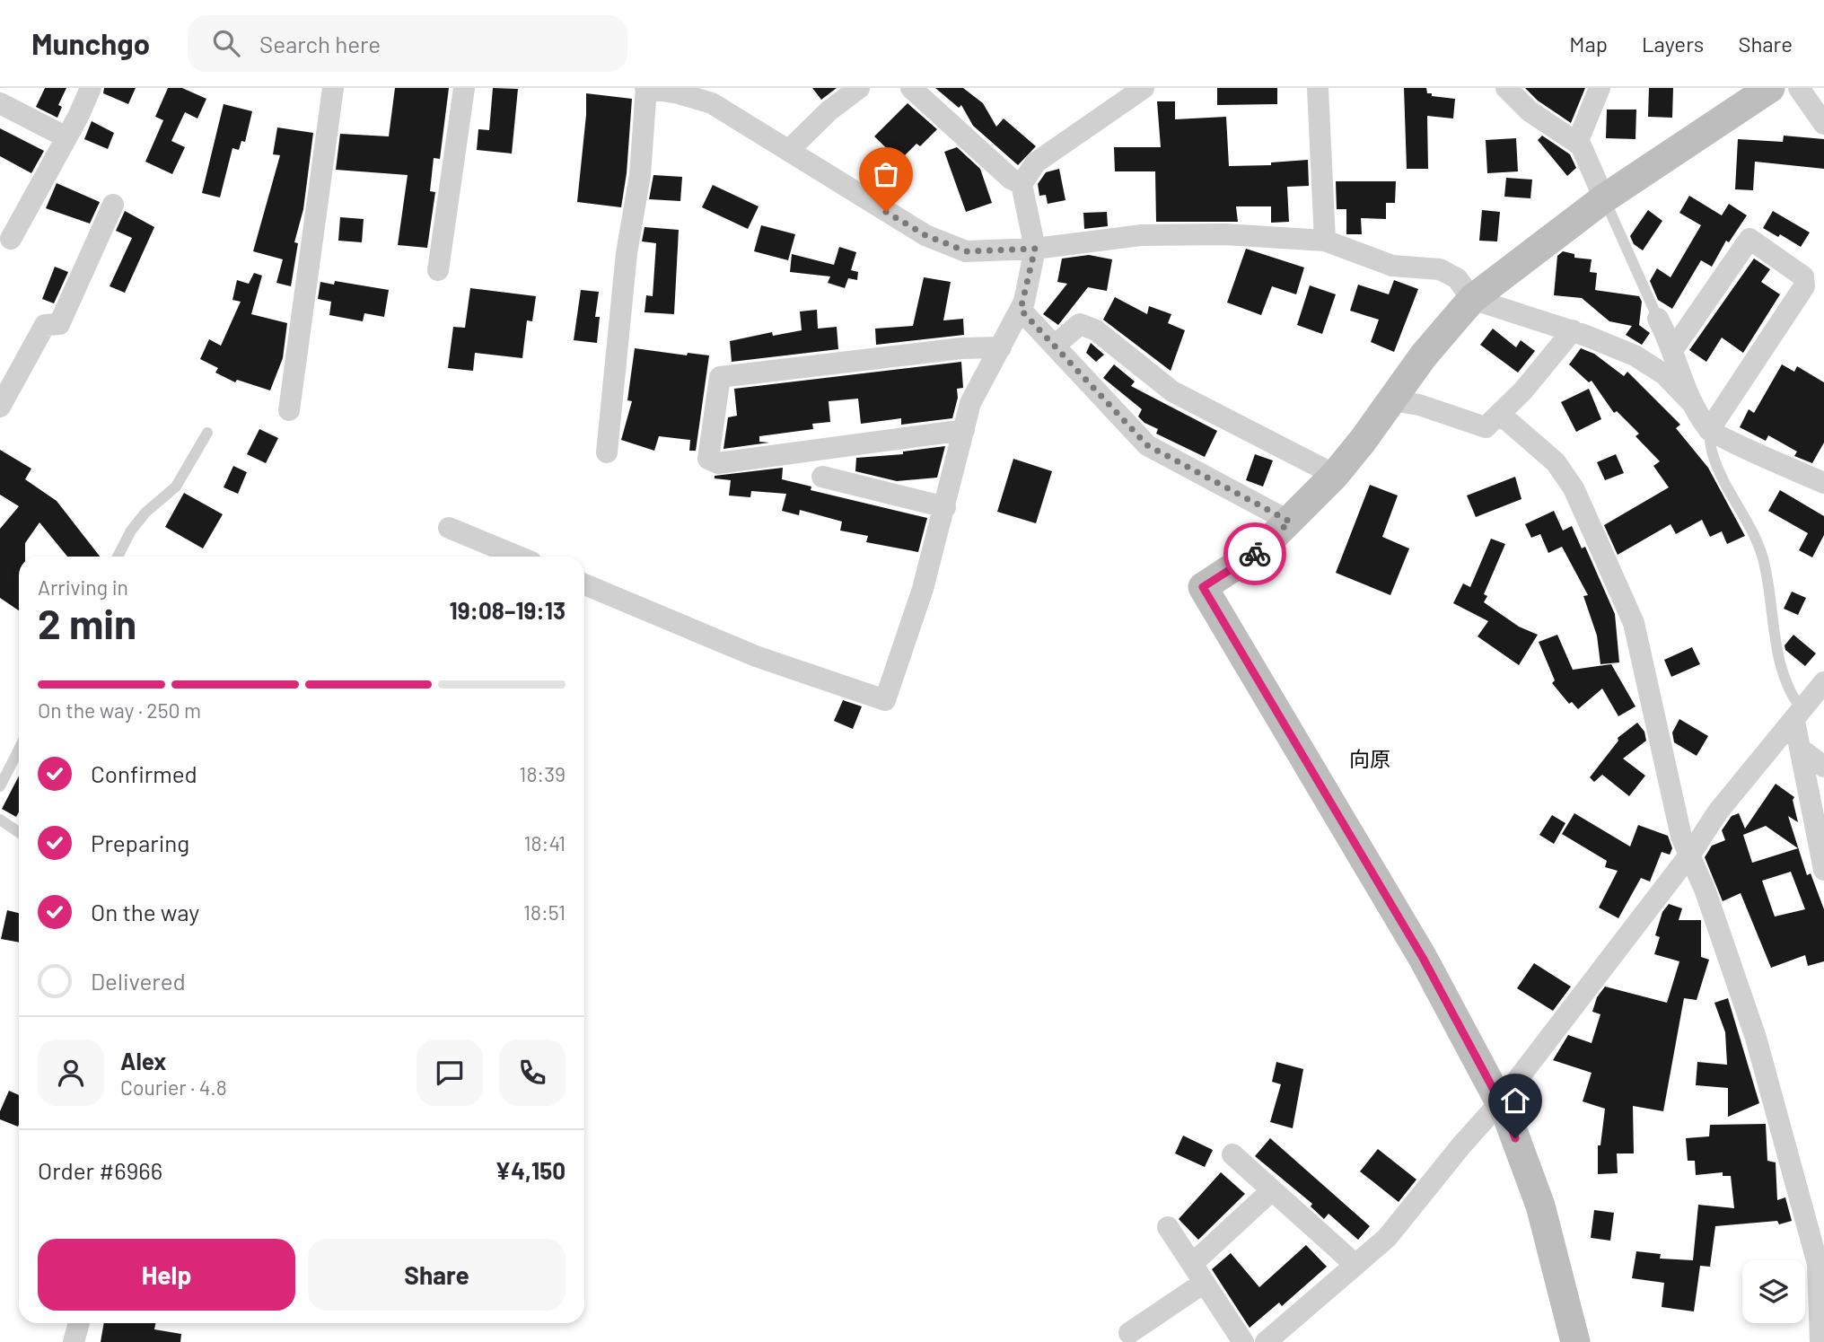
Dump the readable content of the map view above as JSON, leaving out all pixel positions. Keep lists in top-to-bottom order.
{
  "districts": ["向原"],
  "page": {
    "header": "Munchgo",
    "search": "Search here",
    "nav": ["Map", "Layers", "Share"],
    "heading": ["2 min", "Arriving in", "19:08–19:13"],
    "panel": [
      "Alex",
      "Courier · 4.8",
      "Order #6966",
      "¥4,150"
    ],
    "bar": "On the way · 250 m",
    "list": [
      ["Confirmed", "18:39"],
      ["Preparing", "18:41"],
      ["On the way", "18:51"],
      "Delivered"
    ],
    "buttons": ["Help", "Share"]
  }
}
